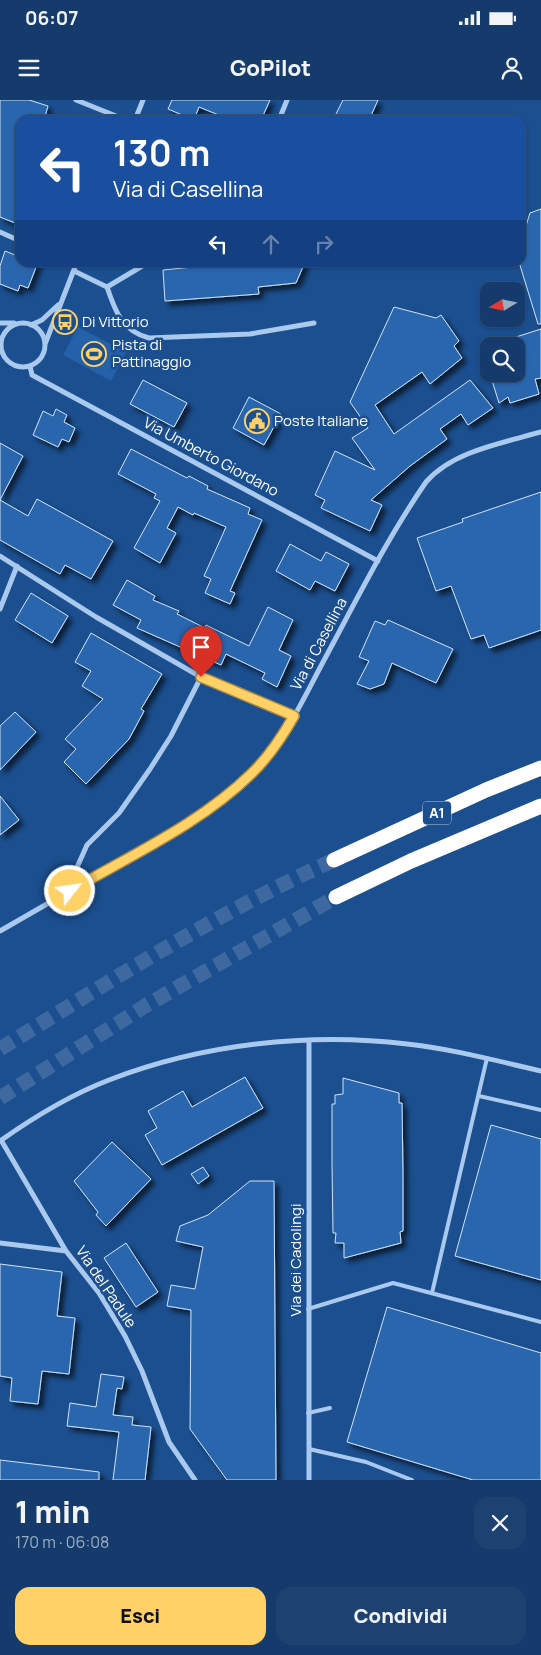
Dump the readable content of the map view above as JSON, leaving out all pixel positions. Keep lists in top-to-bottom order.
{
  "streets": {
    "highway": ["A1"],
    "street": [
      "Via Umberto Giordano",
      "Via di Casellina",
      "Via dei Cadolingi",
      "Via del Padule"
    ]
  },
  "crossings": [
    ["Via Umberto Giordano", "Via di Casellina"]
  ],
  "places": {
    "bus stop": ["Di Vittorio"],
    "sports": ["Pista di Pattinaggio"],
    "public building": ["Poste Italiane"]
  },
  "north": "left",
  "page": {
    "status": "06:07",
    "header": "GoPilot",
    "turn": ["130 m", "Via di Casellina"],
    "heading": ["1 min", "170 m · 06:08"],
    "buttons": ["Esci", "Condividi"]
  }
}
